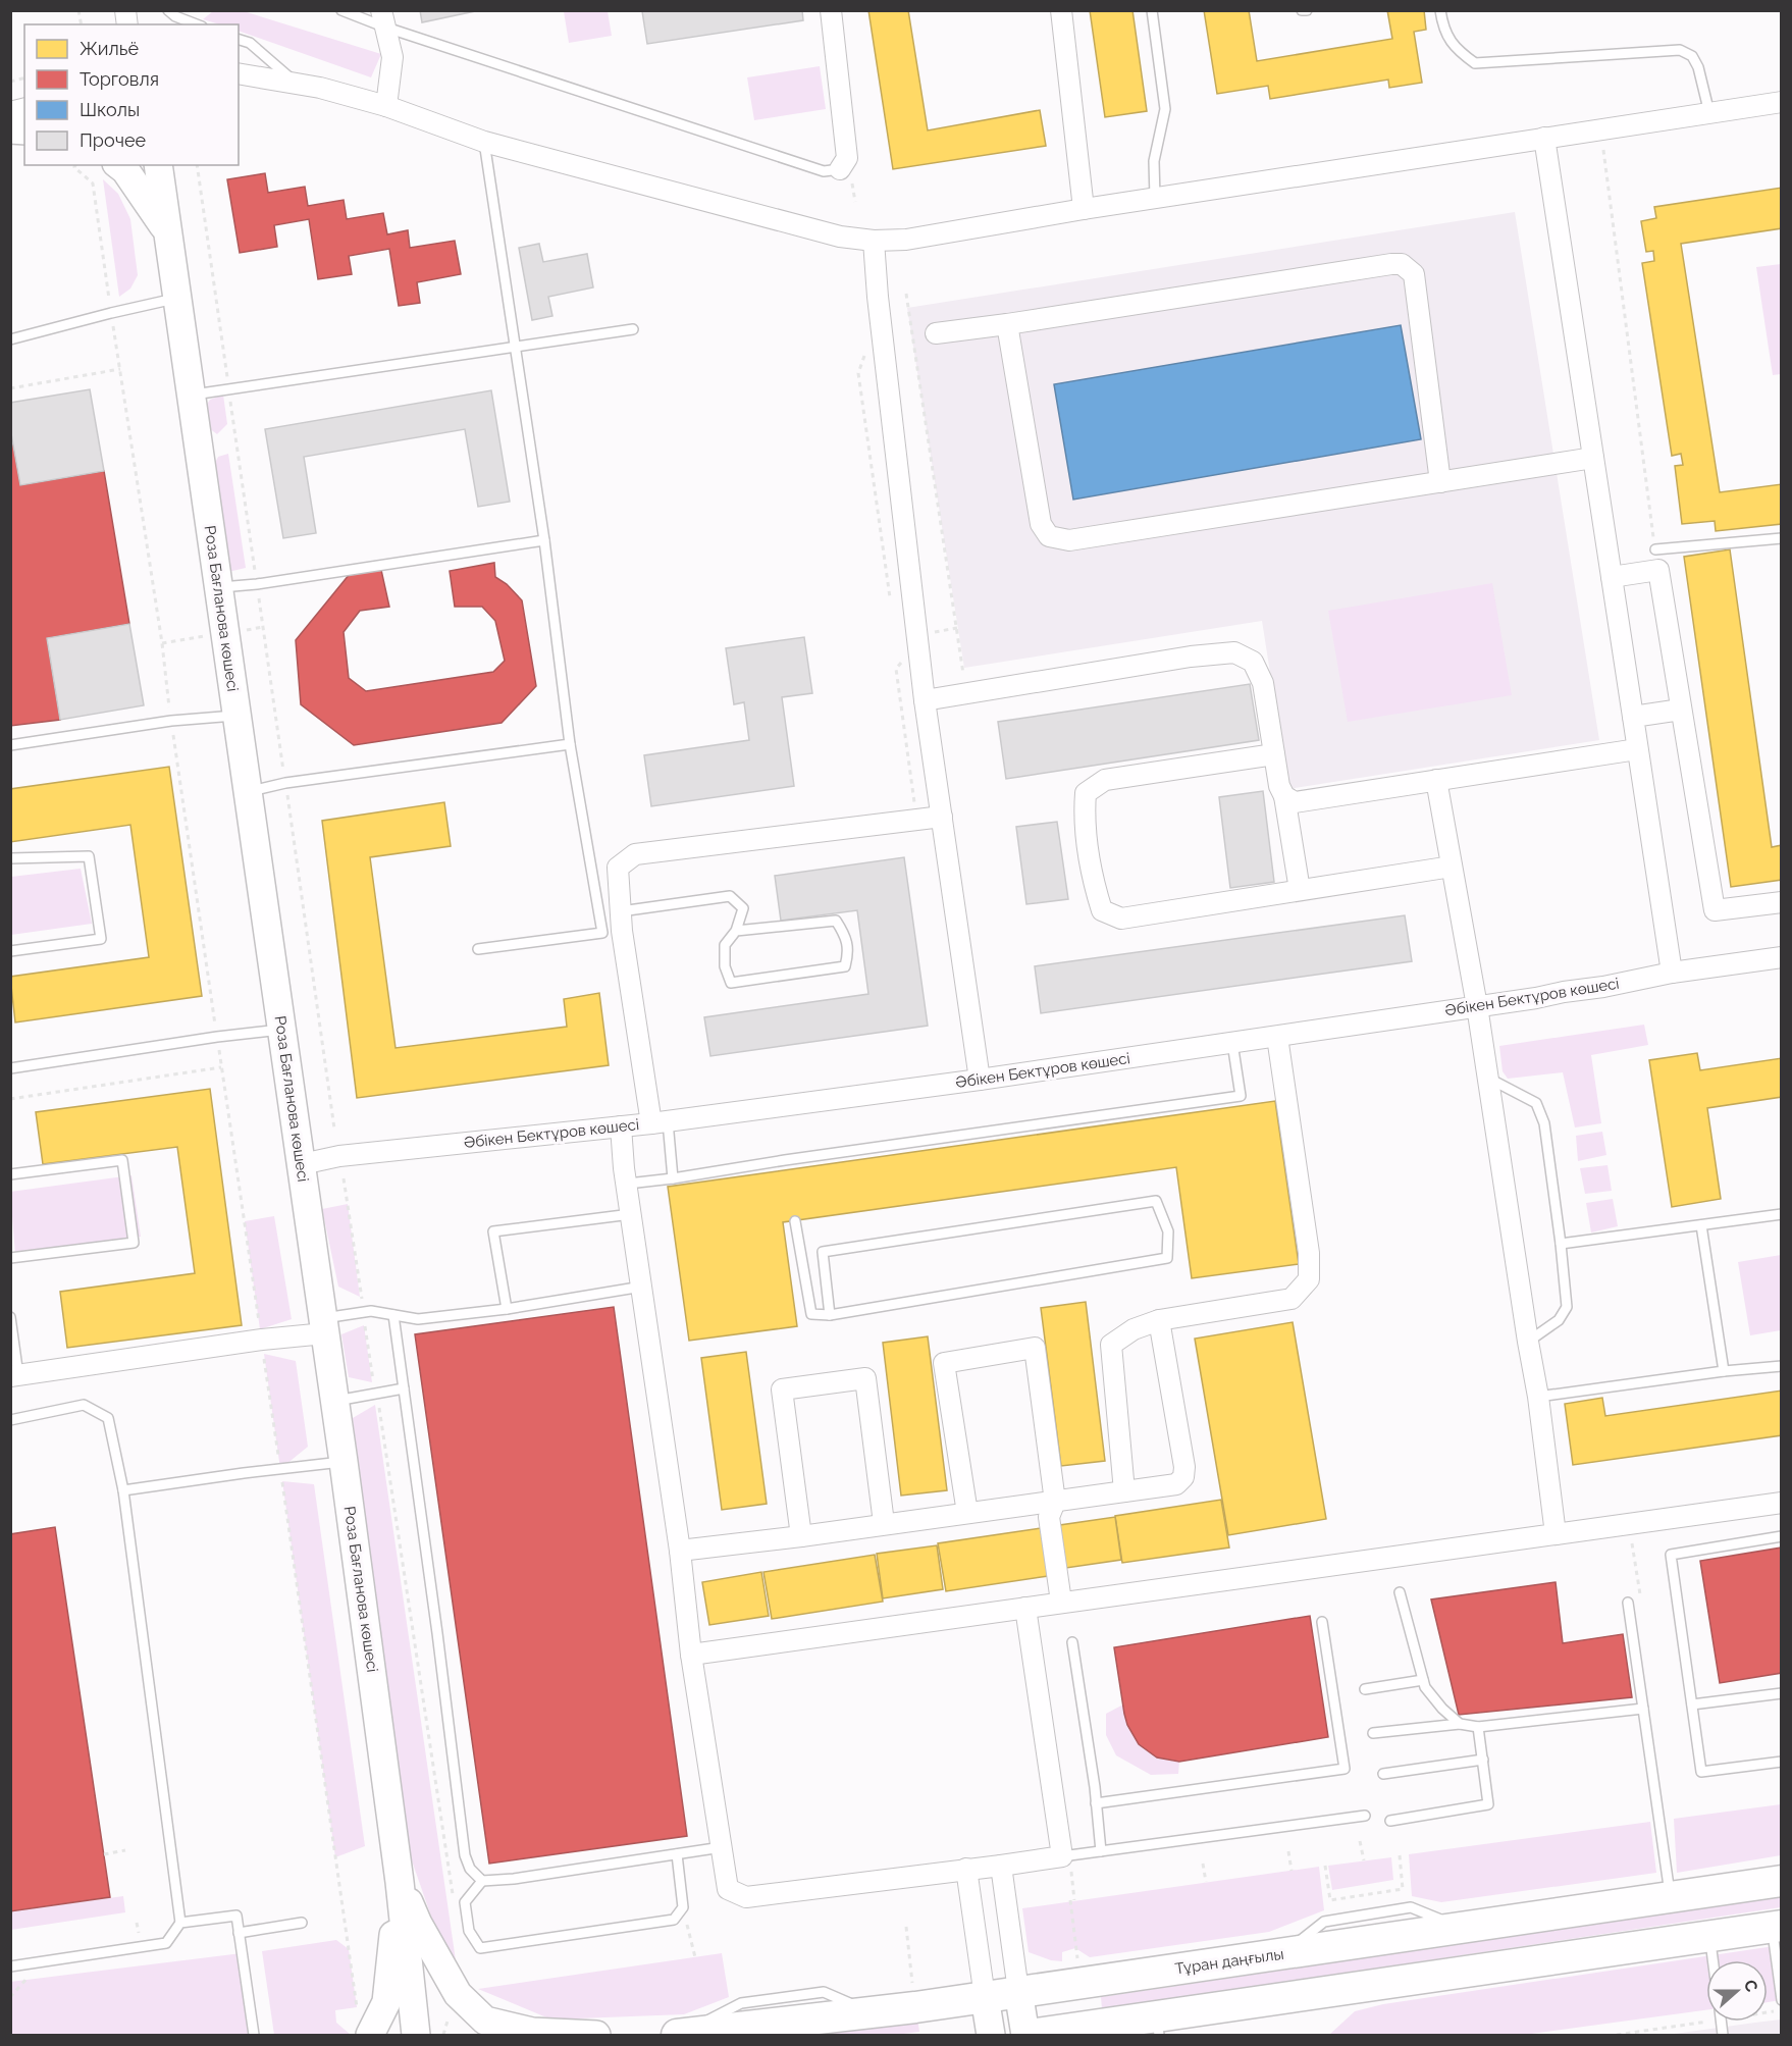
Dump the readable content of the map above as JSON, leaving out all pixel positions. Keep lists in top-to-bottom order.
{
  "streets": {
    "main road": ["Тұран даңғылы"],
    "street": ["Роза Бағланова көшесі", "Әбікен Бектұров көшесі"]
  },
  "crossings": [
    ["Роза Бағланова көшесі", "Әбікен Бектұров көшесі"]
  ],
  "legend": [
    "Жильё",
    "Торговля",
    "Школы",
    "Прочее"
  ],
  "north": "right"
}
